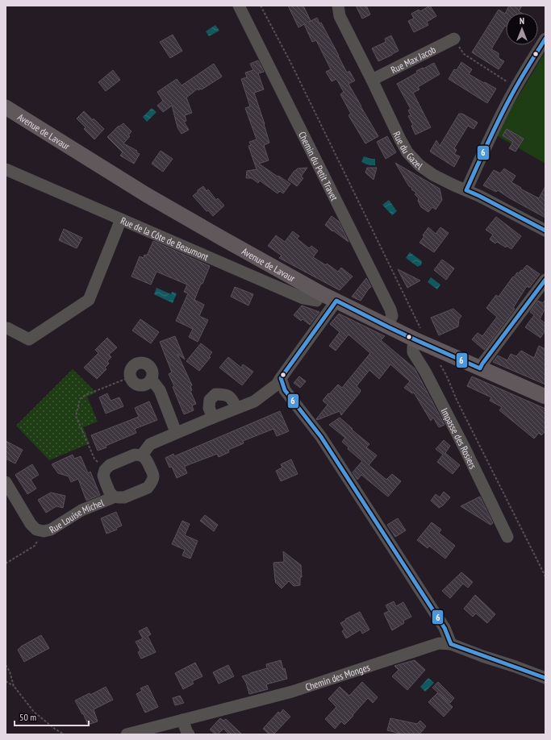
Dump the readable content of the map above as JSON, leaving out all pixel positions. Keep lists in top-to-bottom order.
{
  "streets": {
    "main road": ["Avenue de Lavaur"],
    "street": [
      "Rue Max Jacob",
      "Rue du Gazel",
      "Chemin du Petit Travet",
      "Rue de la Côte de Beaumont",
      "Impasse des Rosiers",
      "Rue Louise Michel",
      "Chemin des Monges"
    ]
  },
  "crossings": [
    ["Rue Max Jacob", "Rue du Gazel"],
    ["Avenue de Lavaur", "Chemin du Petit Travet"],
    ["Avenue de Lavaur", "Rue de la Côte de Beaumont"],
    ["Avenue de Lavaur", "Impasse des Rosiers"]
  ],
  "lines": ["transit line 6"],
  "scale_bar": "50 m",
  "north": "top"
}
